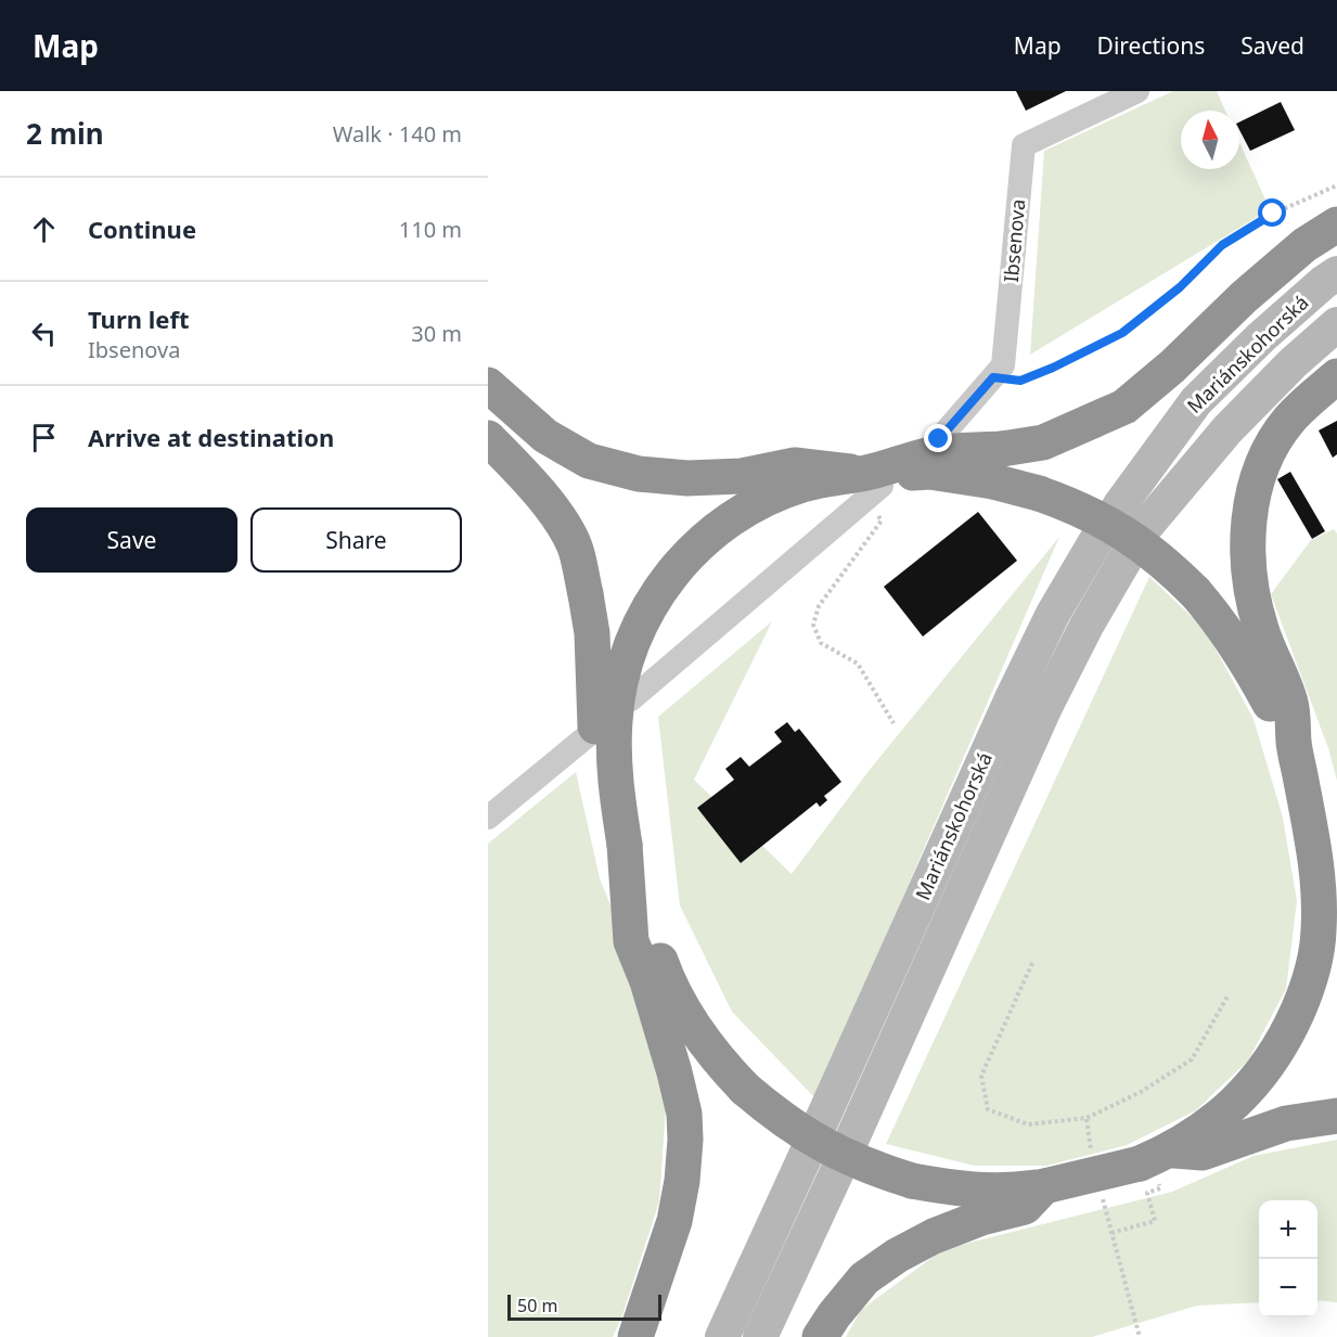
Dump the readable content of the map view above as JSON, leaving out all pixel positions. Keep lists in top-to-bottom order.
{
  "streets": {
    "main road": ["Mariánskohorská"],
    "street": ["Ibsenova"]
  },
  "scale_bar": "50 m",
  "north": "top",
  "page": {
    "header": "Map",
    "nav": ["Map", "Directions", "Saved"],
    "heading": ["2 min", "Walk · 140 m"],
    "list": [
      ["Continue", "110 m"],
      ["Turn left", "Ibsenova", "30 m"],
      "Arrive at destination"
    ],
    "buttons": ["Save", "Share"],
    "map_buttons": ["+", "−"],
    "scale": "50 m"
  }
}
